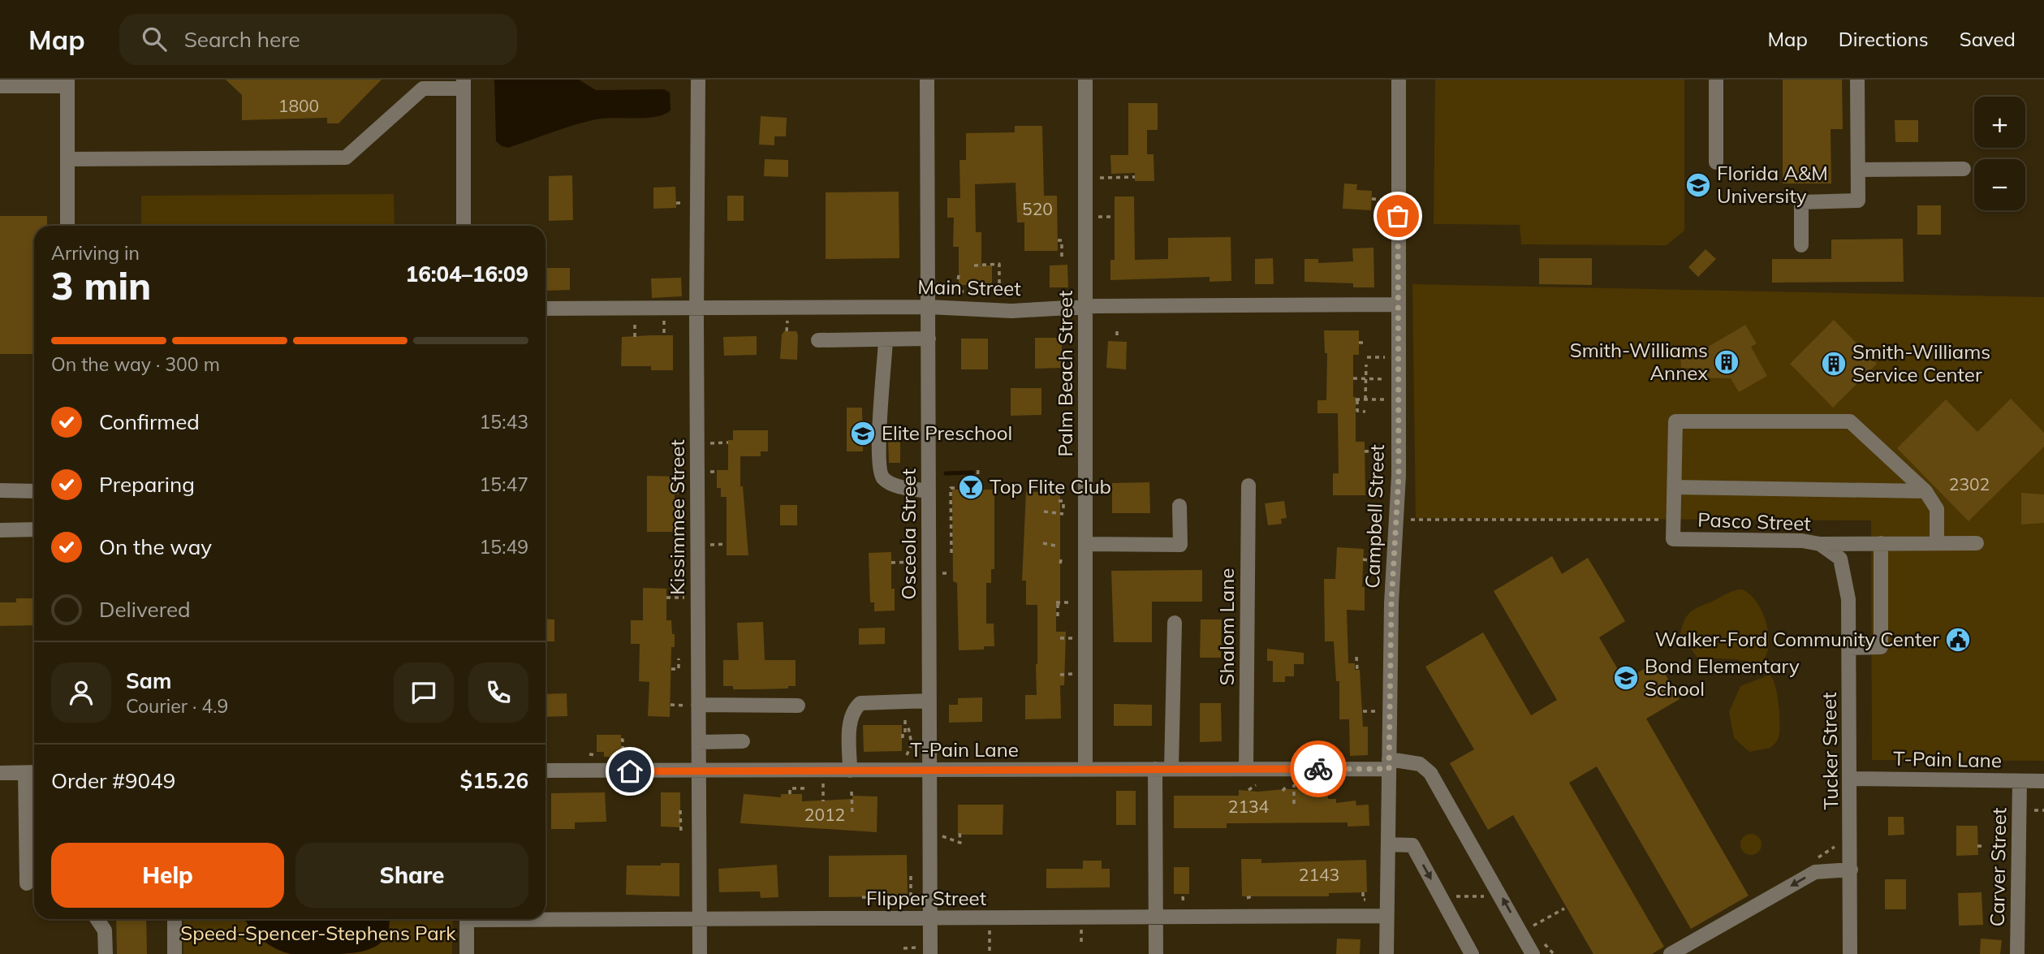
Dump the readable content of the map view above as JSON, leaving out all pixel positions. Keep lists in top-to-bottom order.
{
  "streets": {
    "street": [
      "Main Street",
      "Palm Beach Street",
      "Campbell Street",
      "Kissimmee Street",
      "Pasco Street",
      "Osceola Street",
      "Shalom Lane",
      "T-Pain Lane",
      "Tucker Street",
      "Carver Street",
      "Flipper Street"
    ]
  },
  "crossings": [
    ["Main Street", "Palm Beach Street"],
    ["Main Street", "Campbell Street"],
    ["Main Street", "Kissimmee Street"],
    ["Main Street", "Osceola Street"],
    ["Palm Beach Street", "T-Pain Lane"],
    ["Campbell Street", "T-Pain Lane"],
    ["Campbell Street", "Flipper Street"],
    ["Kissimmee Street", "T-Pain Lane"],
    ["Kissimmee Street", "Flipper Street"],
    ["Pasco Street", "Tucker Street"],
    ["Osceola Street", "T-Pain Lane"],
    ["Osceola Street", "Flipper Street"],
    ["Shalom Lane", "T-Pain Lane"],
    ["T-Pain Lane", "Tucker Street"],
    ["T-Pain Lane", "Carver Street"]
  ],
  "parks": ["Speed-Spencer-Stephens Park"],
  "places": {
    "school or university": ["Florida A&M University", "Elite Preschool", "Bond Elementary School"],
    "building": ["Smith-Williams Annex", "Smith-Williams Service Center"],
    "bar": ["Top Flite Club"],
    "public building": ["Walker-Ford Community Center"]
  },
  "house_numbers": [
    "1800",
    "520",
    "2302",
    "2134",
    "2012",
    "2143"
  ],
  "page": {
    "header": "Map",
    "search": "Search here",
    "nav": ["Map", "Directions", "Saved"],
    "map_buttons": ["+", "−"],
    "heading": ["3 min", "Arriving in", "16:04–16:09"],
    "panel": [
      "Sam",
      "Courier · 4.9",
      "Order #9049",
      "$15.26"
    ],
    "bar": "On the way · 300 m",
    "list": [
      ["Confirmed", "15:43"],
      ["Preparing", "15:47"],
      ["On the way", "15:49"],
      "Delivered"
    ],
    "buttons": ["Help", "Share"]
  }
}
